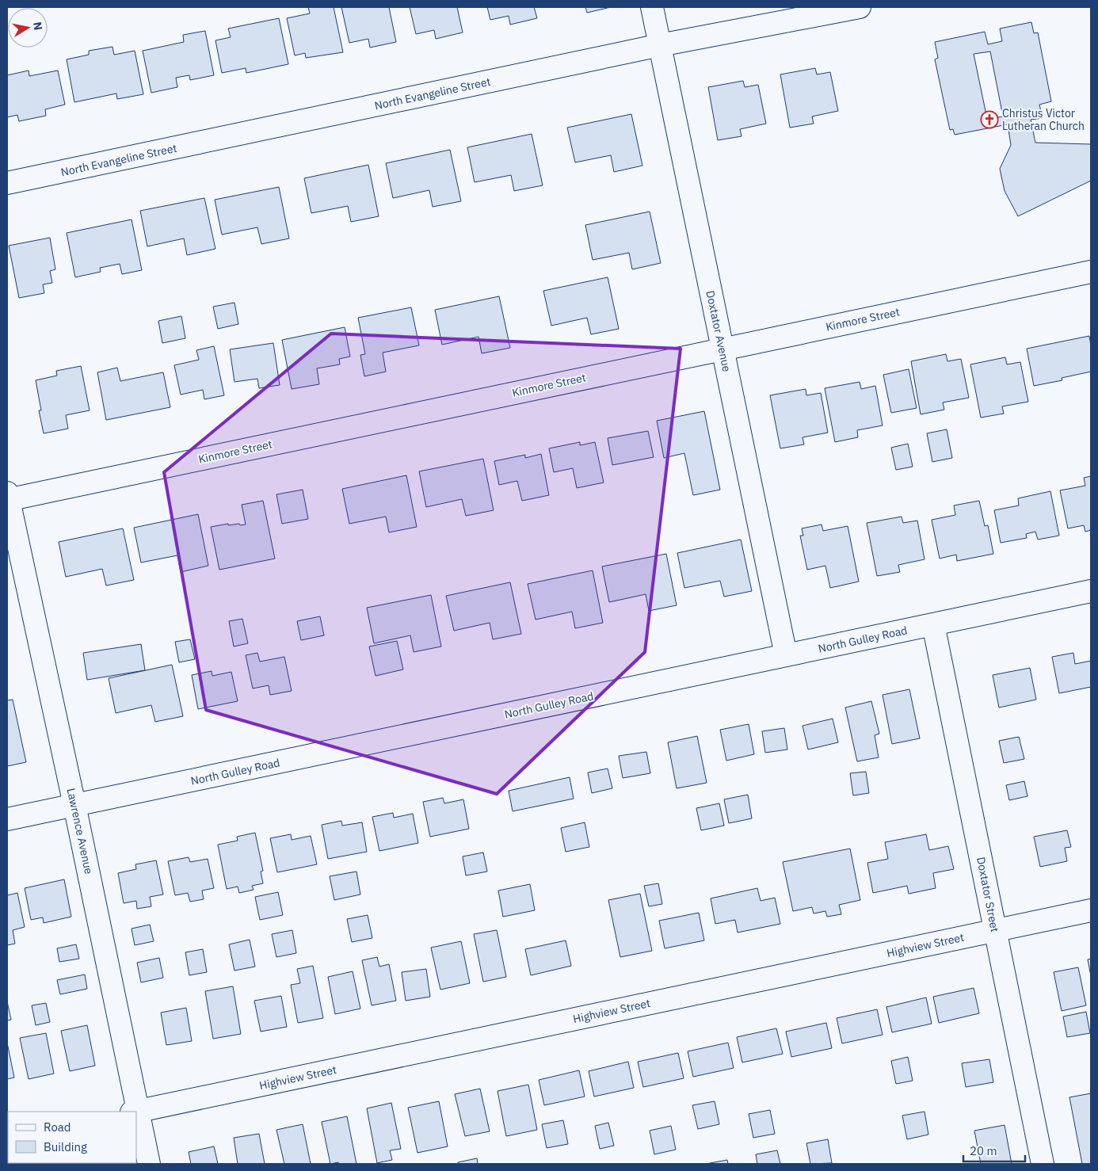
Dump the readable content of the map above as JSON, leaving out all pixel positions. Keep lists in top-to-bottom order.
{
  "streets": {
    "street": [
      "North Evangeline Street",
      "Kinmore Street",
      "Doxtator Avenue",
      "North Gulley Road",
      "Lawrence Avenue",
      "Doxtator Street",
      "Highview Street"
    ]
  },
  "crossings": [
    ["North Evangeline Street", "Doxtator Avenue"],
    ["Kinmore Street", "Doxtator Avenue"],
    ["Kinmore Street", "Lawrence Avenue"],
    ["Doxtator Avenue", "North Gulley Road"],
    ["North Gulley Road", "Lawrence Avenue"],
    ["North Gulley Road", "Doxtator Street"],
    ["Doxtator Street", "Highview Street"]
  ],
  "places": {
    "church": ["Christus Victor Lutheran Church"]
  },
  "legend": ["Road", "Building"],
  "scale_bar": "20 m",
  "north": "right"
}
